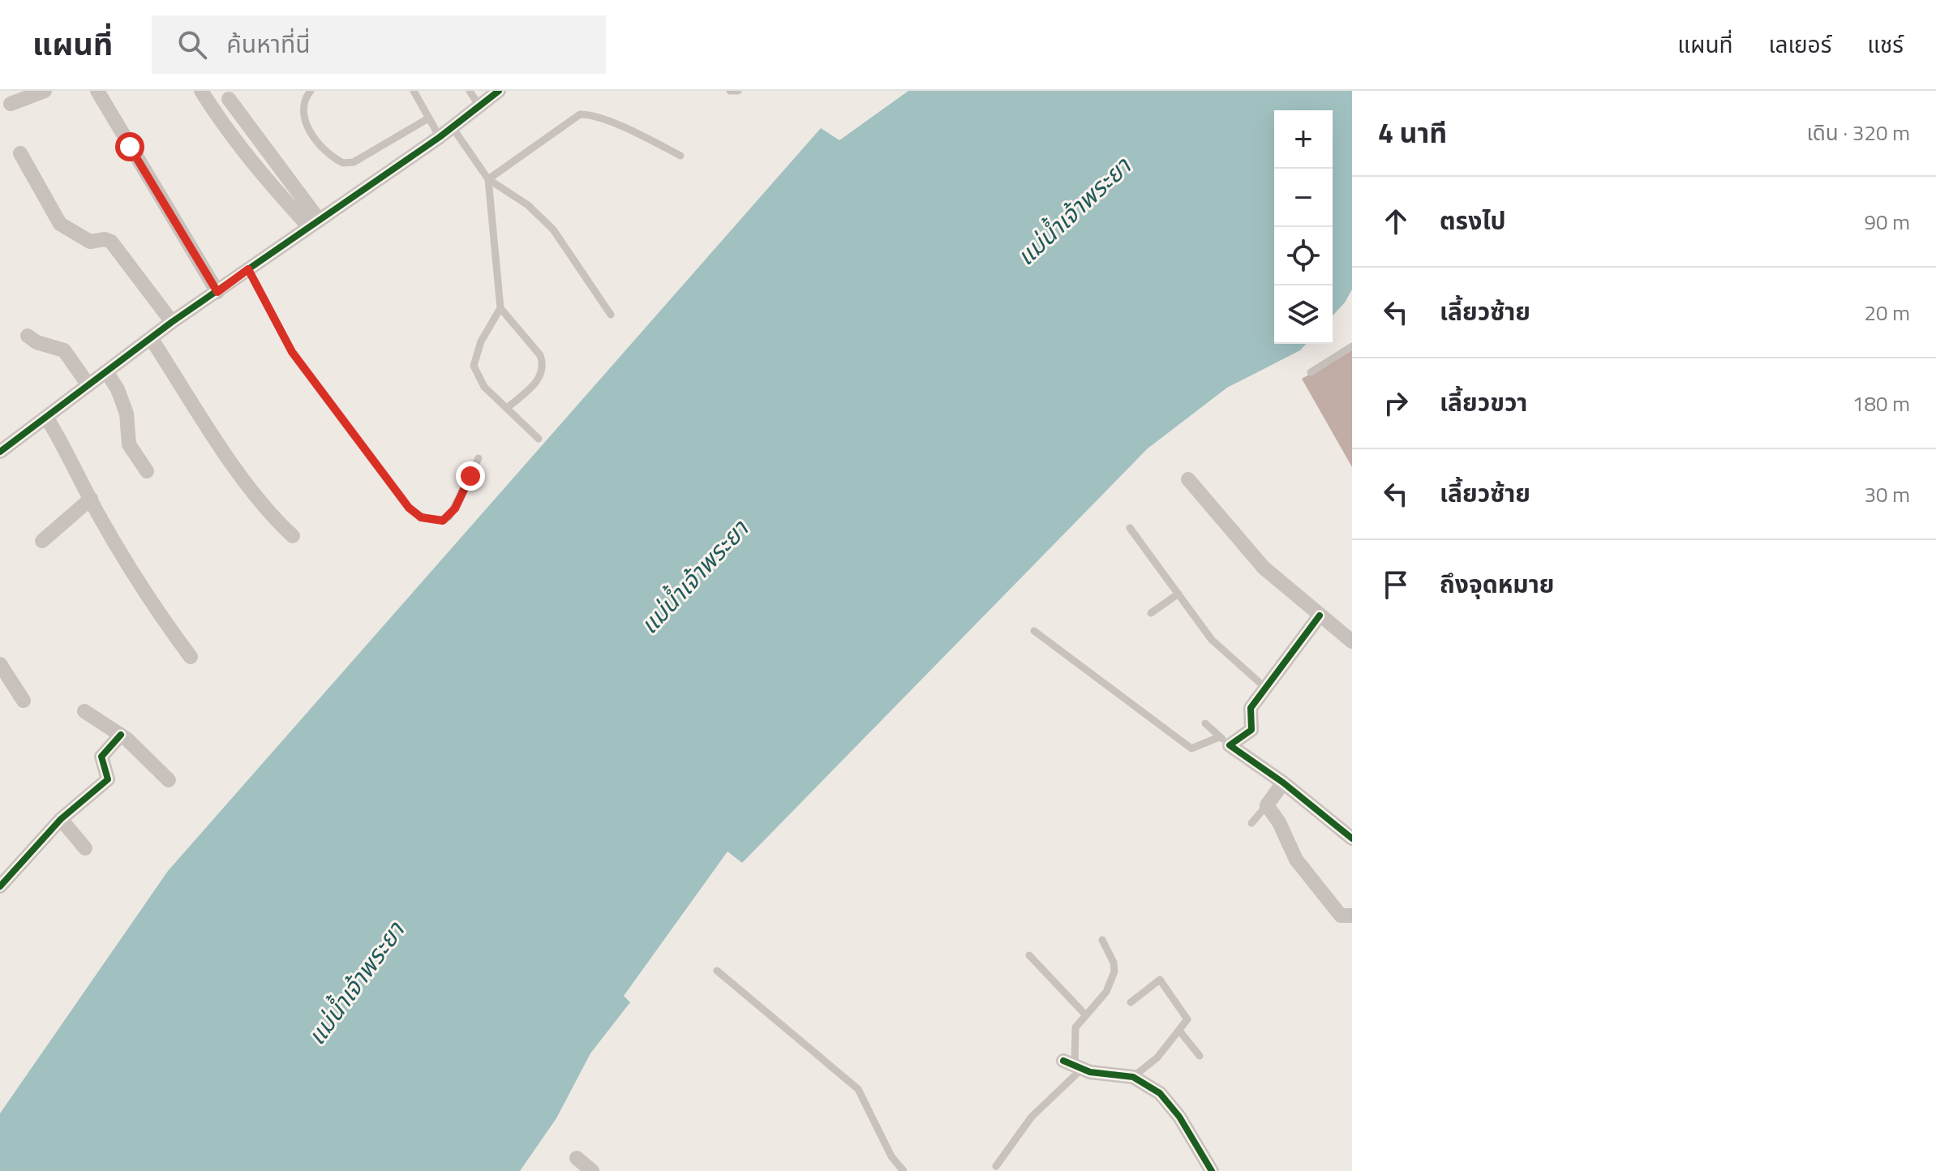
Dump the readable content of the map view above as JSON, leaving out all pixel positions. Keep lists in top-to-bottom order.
{
  "water": ["แม่น้ำเจ้าพระยา"],
  "page": {
    "header": "แผนที่",
    "search": "ค้นหาที่นี่",
    "nav": ["แผนที่", "เลเยอร์", "แชร์"],
    "heading": ["4 นาที", "เดิน · 320 m"],
    "map_buttons": ["+", "−"],
    "list": [
      ["ตรงไป", "90 m"],
      ["เลี้ยวซ้าย", "20 m"],
      ["เลี้ยวขวา", "180 m"],
      ["เลี้ยวซ้าย", "30 m"],
      "ถึงจุดหมาย"
    ]
  }
}
